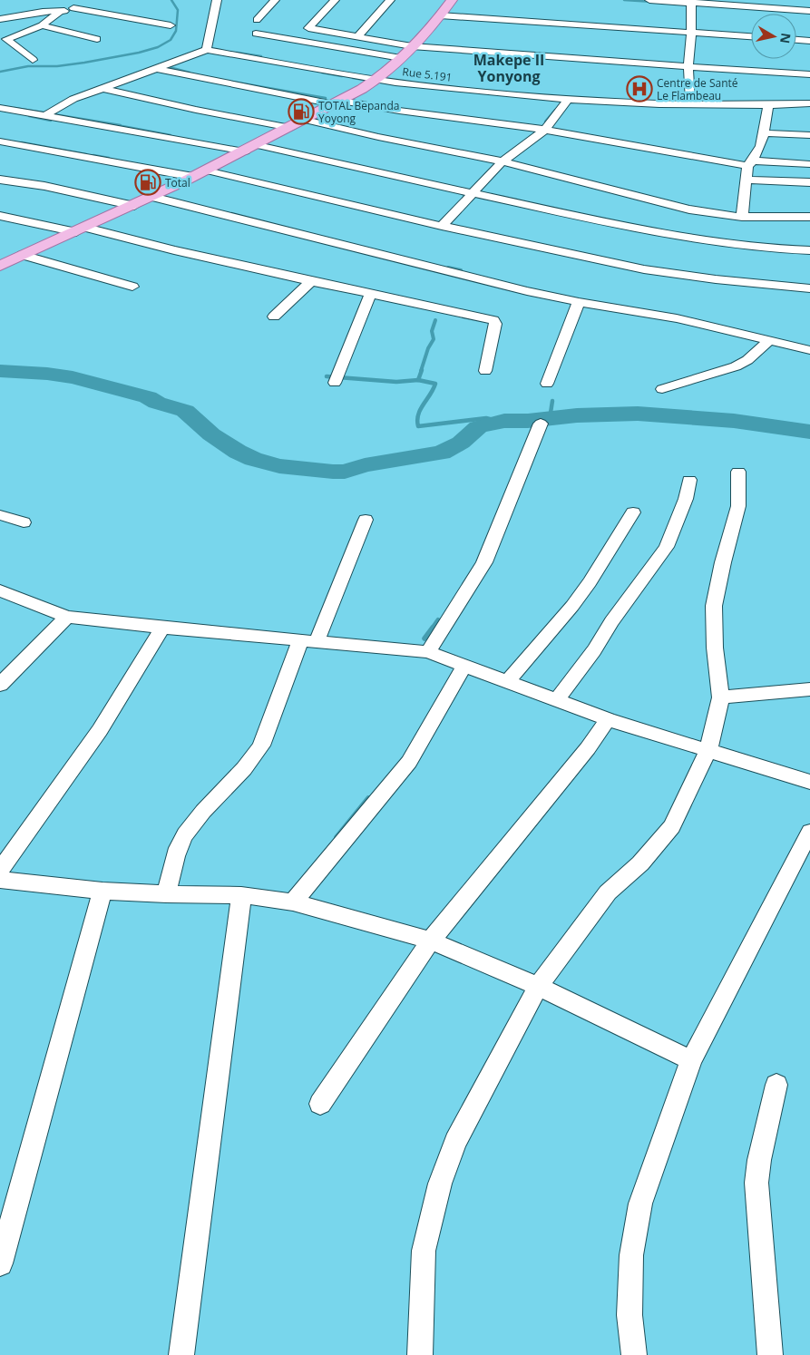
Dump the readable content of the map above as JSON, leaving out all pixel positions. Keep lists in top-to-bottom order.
{
  "streets": {
    "street": ["Rue 5.191"]
  },
  "districts": ["Makepe II Yonyong"],
  "places": {
    "hospital": ["Centre de Santé Le Flambeau"],
    "fuel station": ["TOTAL Bepanda Yoyong", "Total"]
  },
  "north": "right"
}
